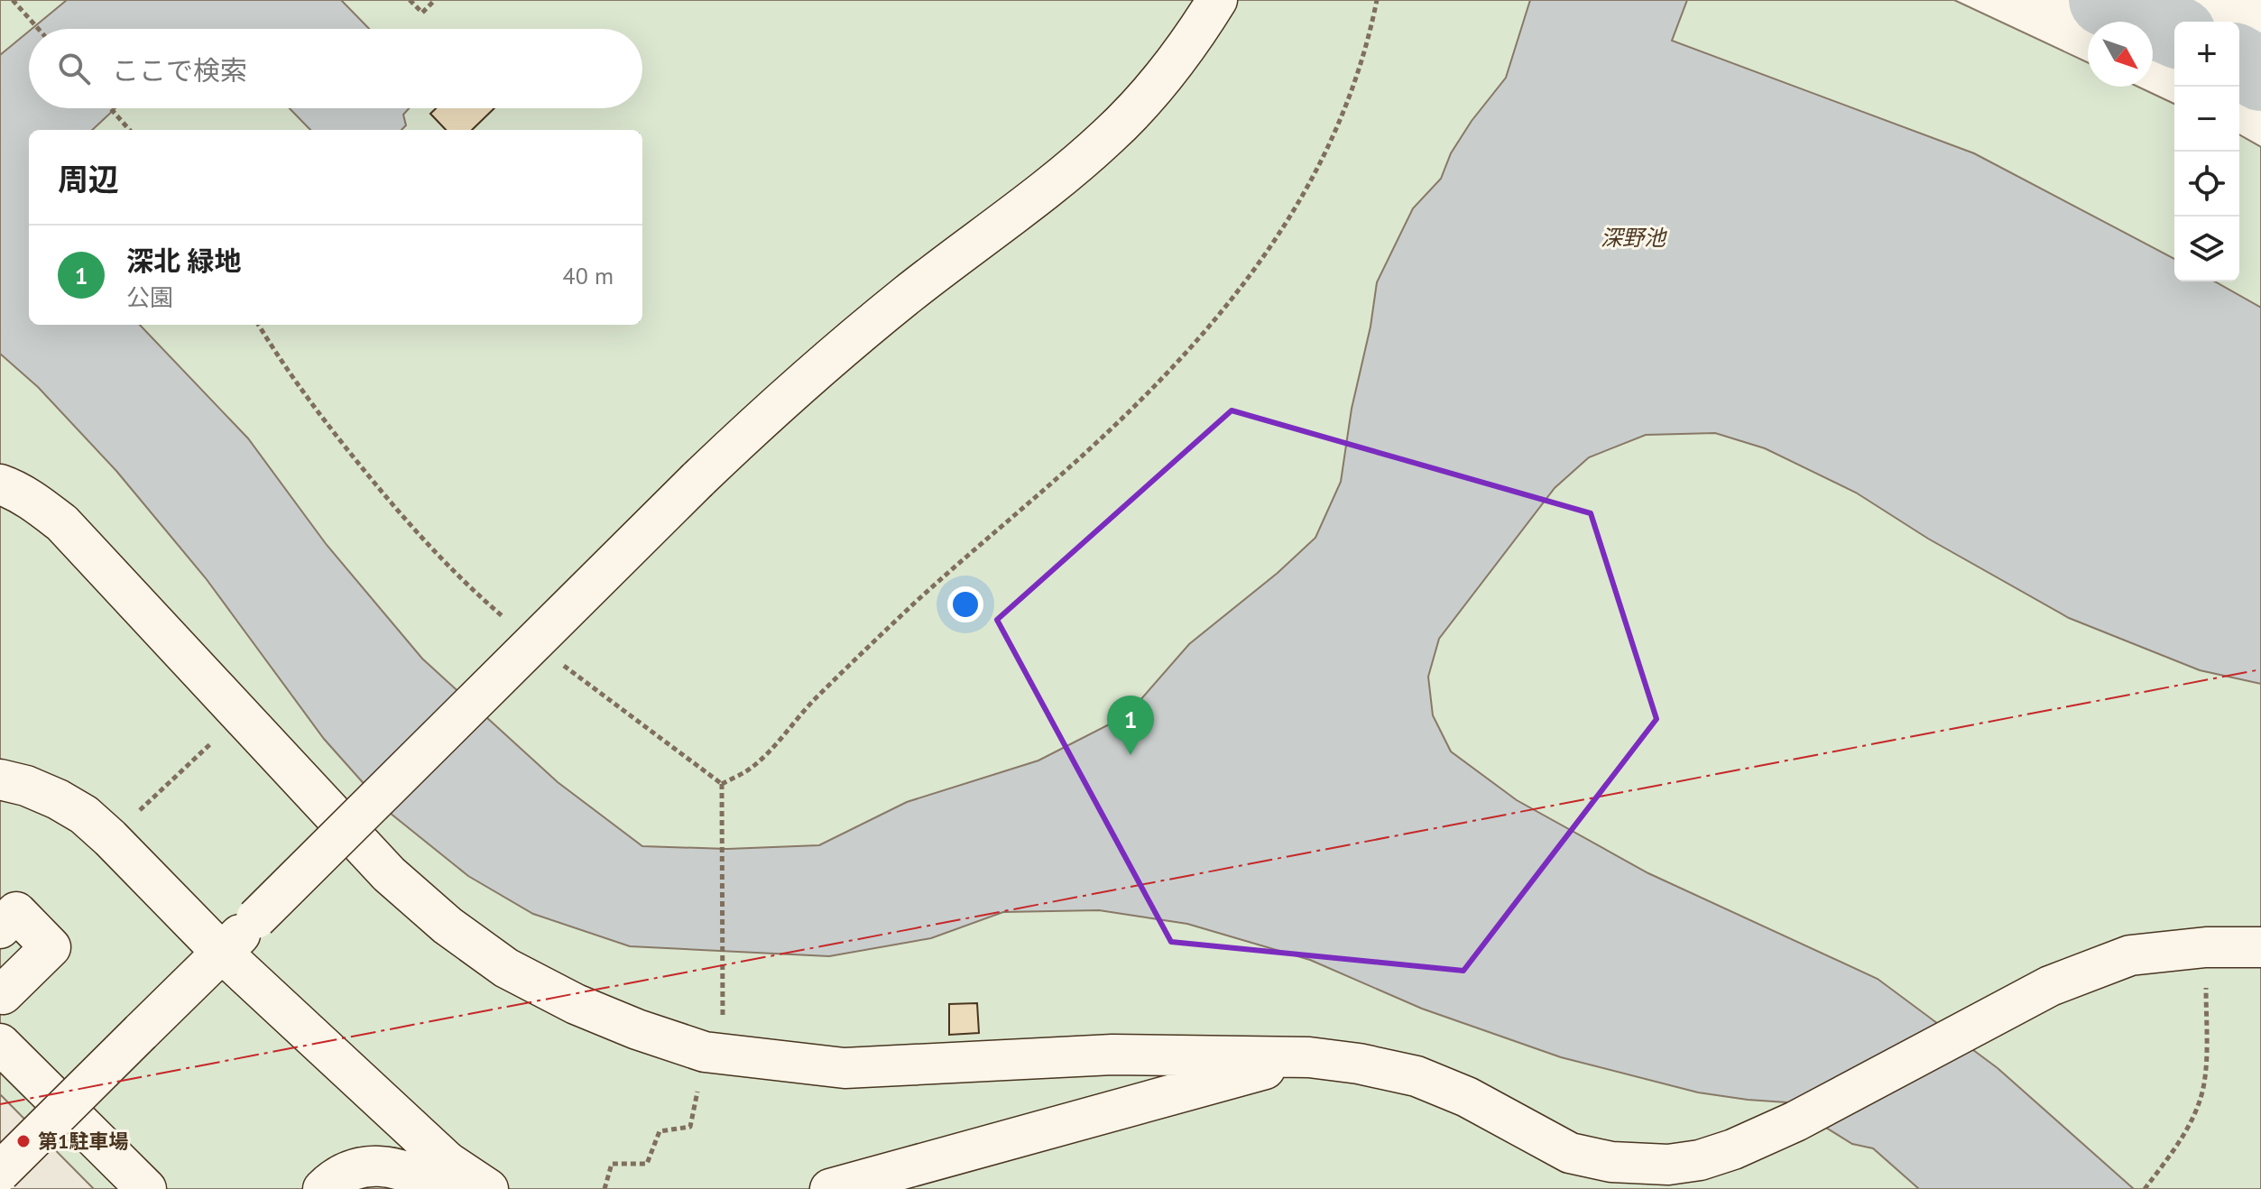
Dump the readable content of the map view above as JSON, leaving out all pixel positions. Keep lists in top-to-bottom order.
{
  "water": ["深野池"],
  "places": ["第1駐車場"],
  "north": "bottom right",
  "page": {
    "map_buttons": ["+", "−"],
    "search": "ここで検索",
    "heading": "周辺",
    "list": [
      {
        "mark": "1",
        "name": "深北 緑地",
        "note": "公園",
        "value": "40 m"
      }
    ],
    "pins": "1"
  }
}
